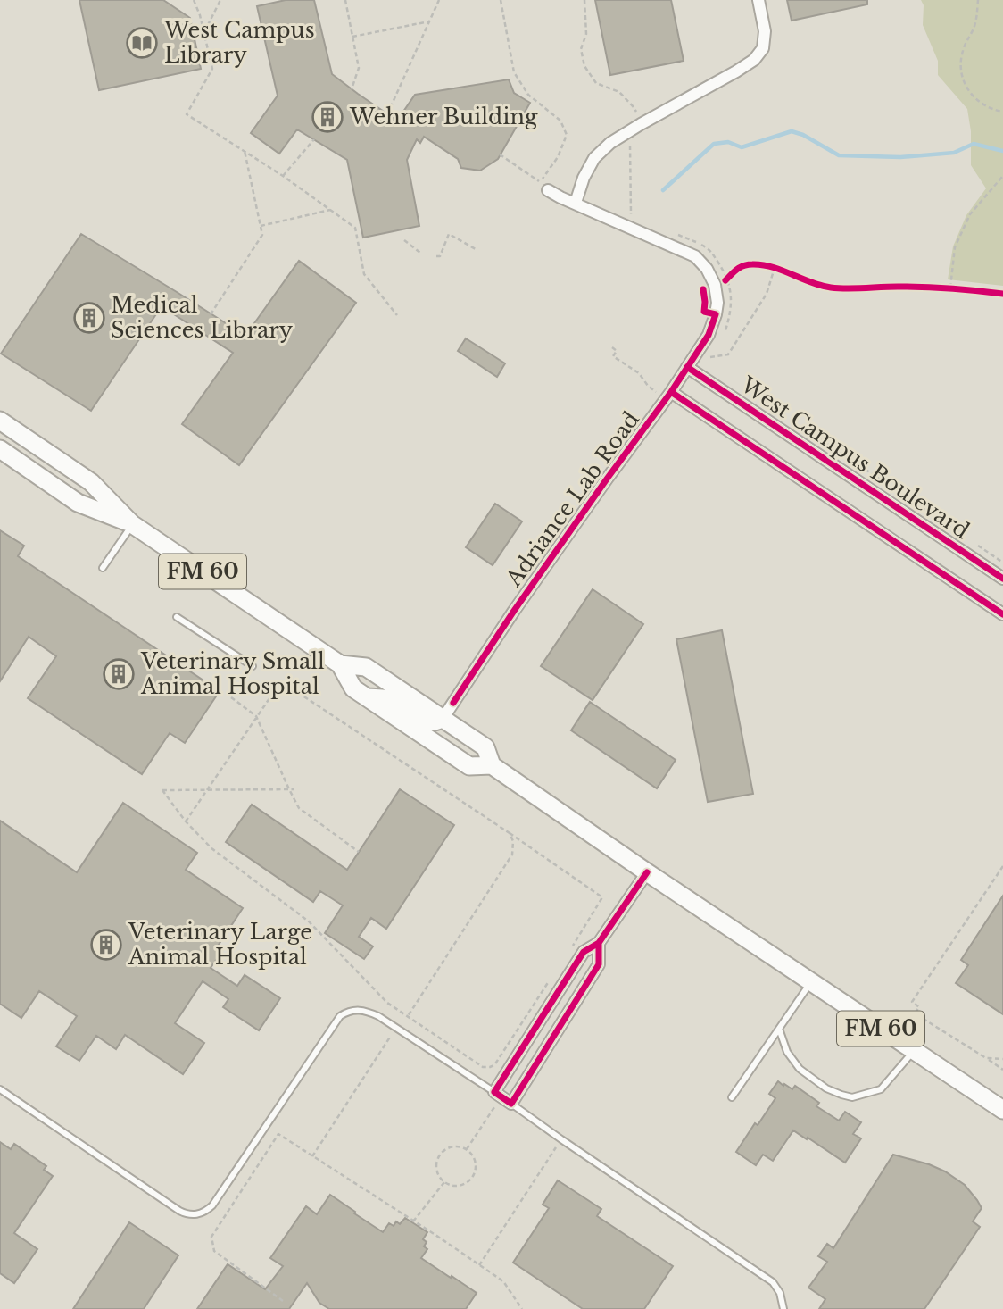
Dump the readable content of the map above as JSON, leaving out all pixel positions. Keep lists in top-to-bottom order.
{
  "streets": {
    "main road": ["FM 60"],
    "street": ["West Campus Boulevard", "Adriance Lab Road"]
  },
  "crossings": [
    ["West Campus Boulevard", "Adriance Lab Road"],
    ["Adriance Lab Road", "FM 60"]
  ],
  "places": {
    "library": ["West Campus Library"],
    "building": [
      "Wehner Building",
      "Medical Sciences Library",
      "Veterinary Small Animal Hospital",
      "Veterinary Large Animal Hospital"
    ]
  }
}
